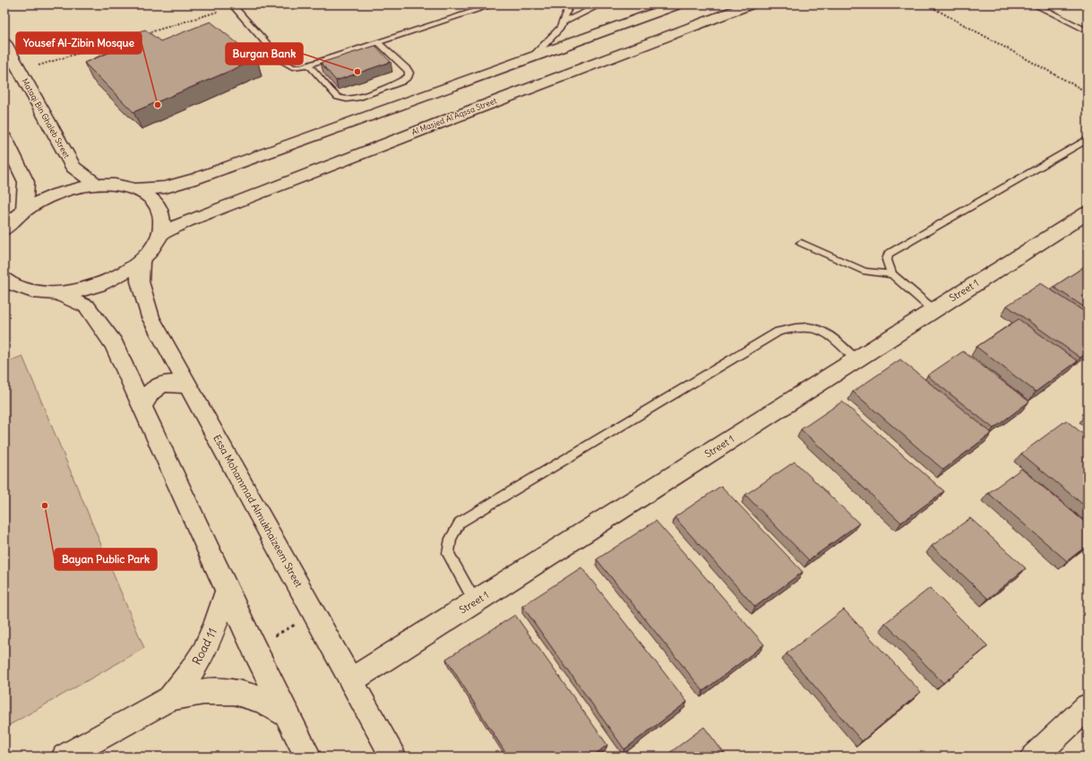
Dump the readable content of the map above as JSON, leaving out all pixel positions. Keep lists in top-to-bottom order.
{
  "streets": {
    "street": [
      "Al Masjed Al Aqssa Street",
      "Mataqi Bin Ghaleb Street",
      "Street 1",
      "Essa Mohammad Almukhaizeem Street",
      "Road 11"
    ]
  },
  "crossings": [
    ["Street 1", "Essa Mohammad Almukhaizeem Street"]
  ],
  "places": ["Burgan Bank", "Yousef Al-Zibin Mosque", "Bayan Public Park"]
}
